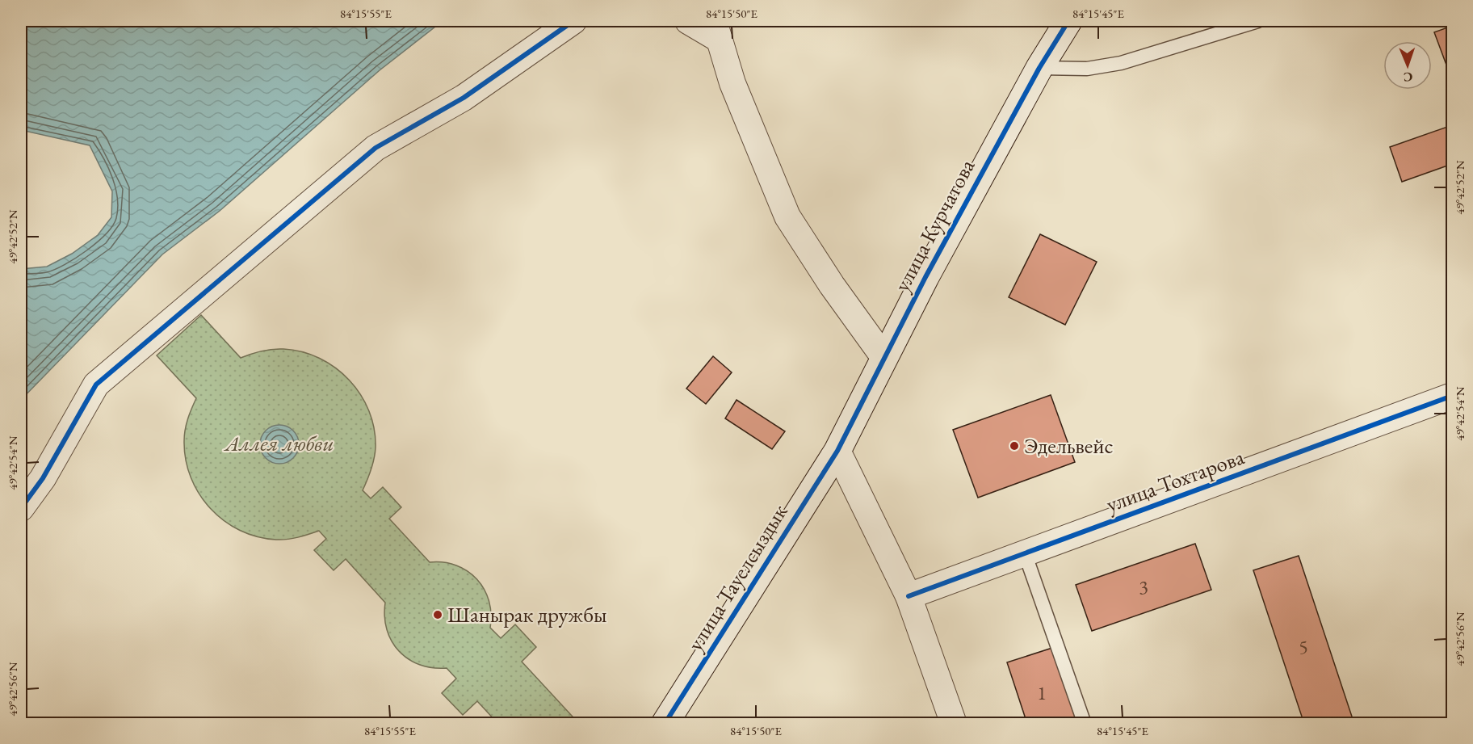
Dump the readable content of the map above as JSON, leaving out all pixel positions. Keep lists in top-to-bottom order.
{
  "streets": {
    "street": ["улица Курчатова", "улица Тохтарова", "улица Тауелсыздык"]
  },
  "crossings": [
    ["улица Курчатова", "улица Тауелсыздык"]
  ],
  "parks": ["Аллея любви"],
  "places": ["Эдельвейс", "Шанырак дружбы"],
  "house_numbers": ["3", "5", "1"],
  "north": "bottom",
  "coordinates": [
    "84°15'55\"E",
    "84°15'50\"E",
    "84°15'45\"E",
    "49°42'52\"N",
    "49°42'54\"N",
    "49°42'56\"N"
  ]
}
